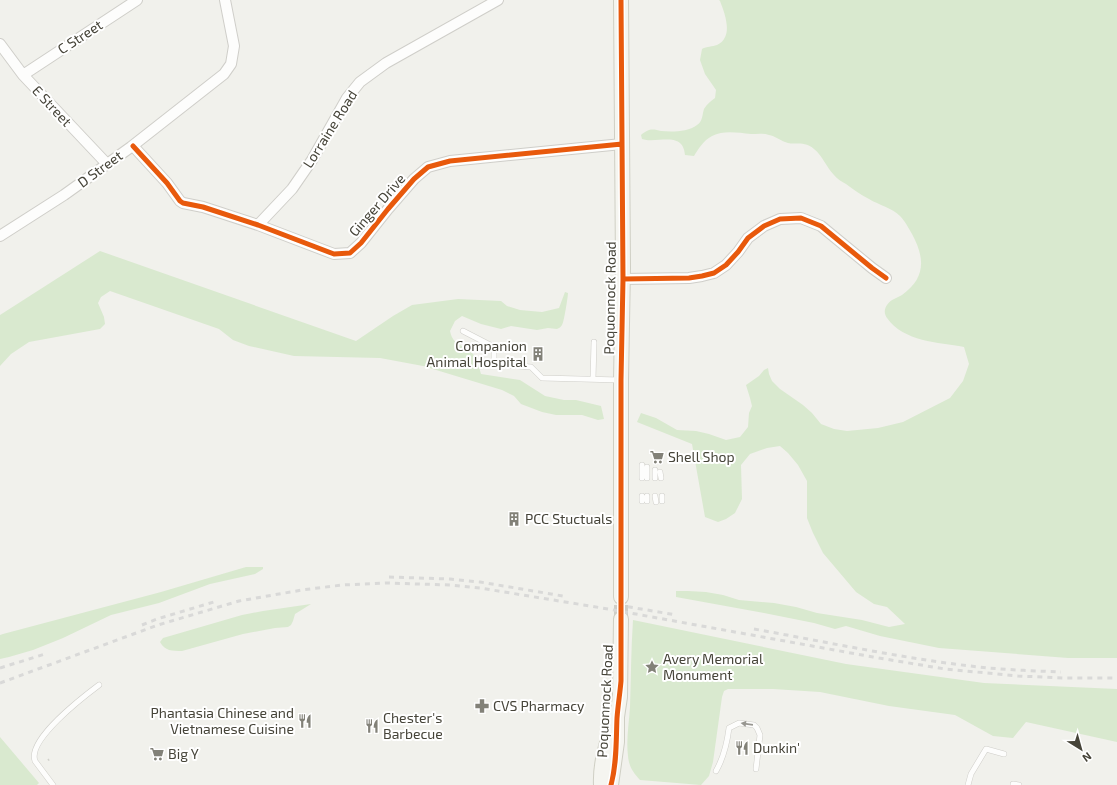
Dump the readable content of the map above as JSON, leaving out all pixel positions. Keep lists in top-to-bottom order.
{
  "streets": {
    "street": [
      "C Street",
      "E Street",
      "Lorraine Road",
      "D Street",
      "Ginger Drive",
      "Poquonnock Road"
    ]
  },
  "crossings": [
    ["C Street", "E Street"],
    ["E Street", "D Street"],
    ["Lorraine Road", "Ginger Drive"],
    ["D Street", "Ginger Drive"],
    ["Ginger Drive", "Poquonnock Road"]
  ],
  "places": {
    "building": ["Companion Animal Hospital", "PCC Stuctuals"],
    "supermarket": ["Shell Shop", "Big Y"],
    "place": ["Avery Memorial Monument"],
    "pharmacy": ["CVS Pharmacy"],
    "restaurant": ["Phantasia Chinese and Vietnamese Cuisine", "Chester's Barbecue", "Dunkin'"]
  },
  "north": "bottom right"
}
